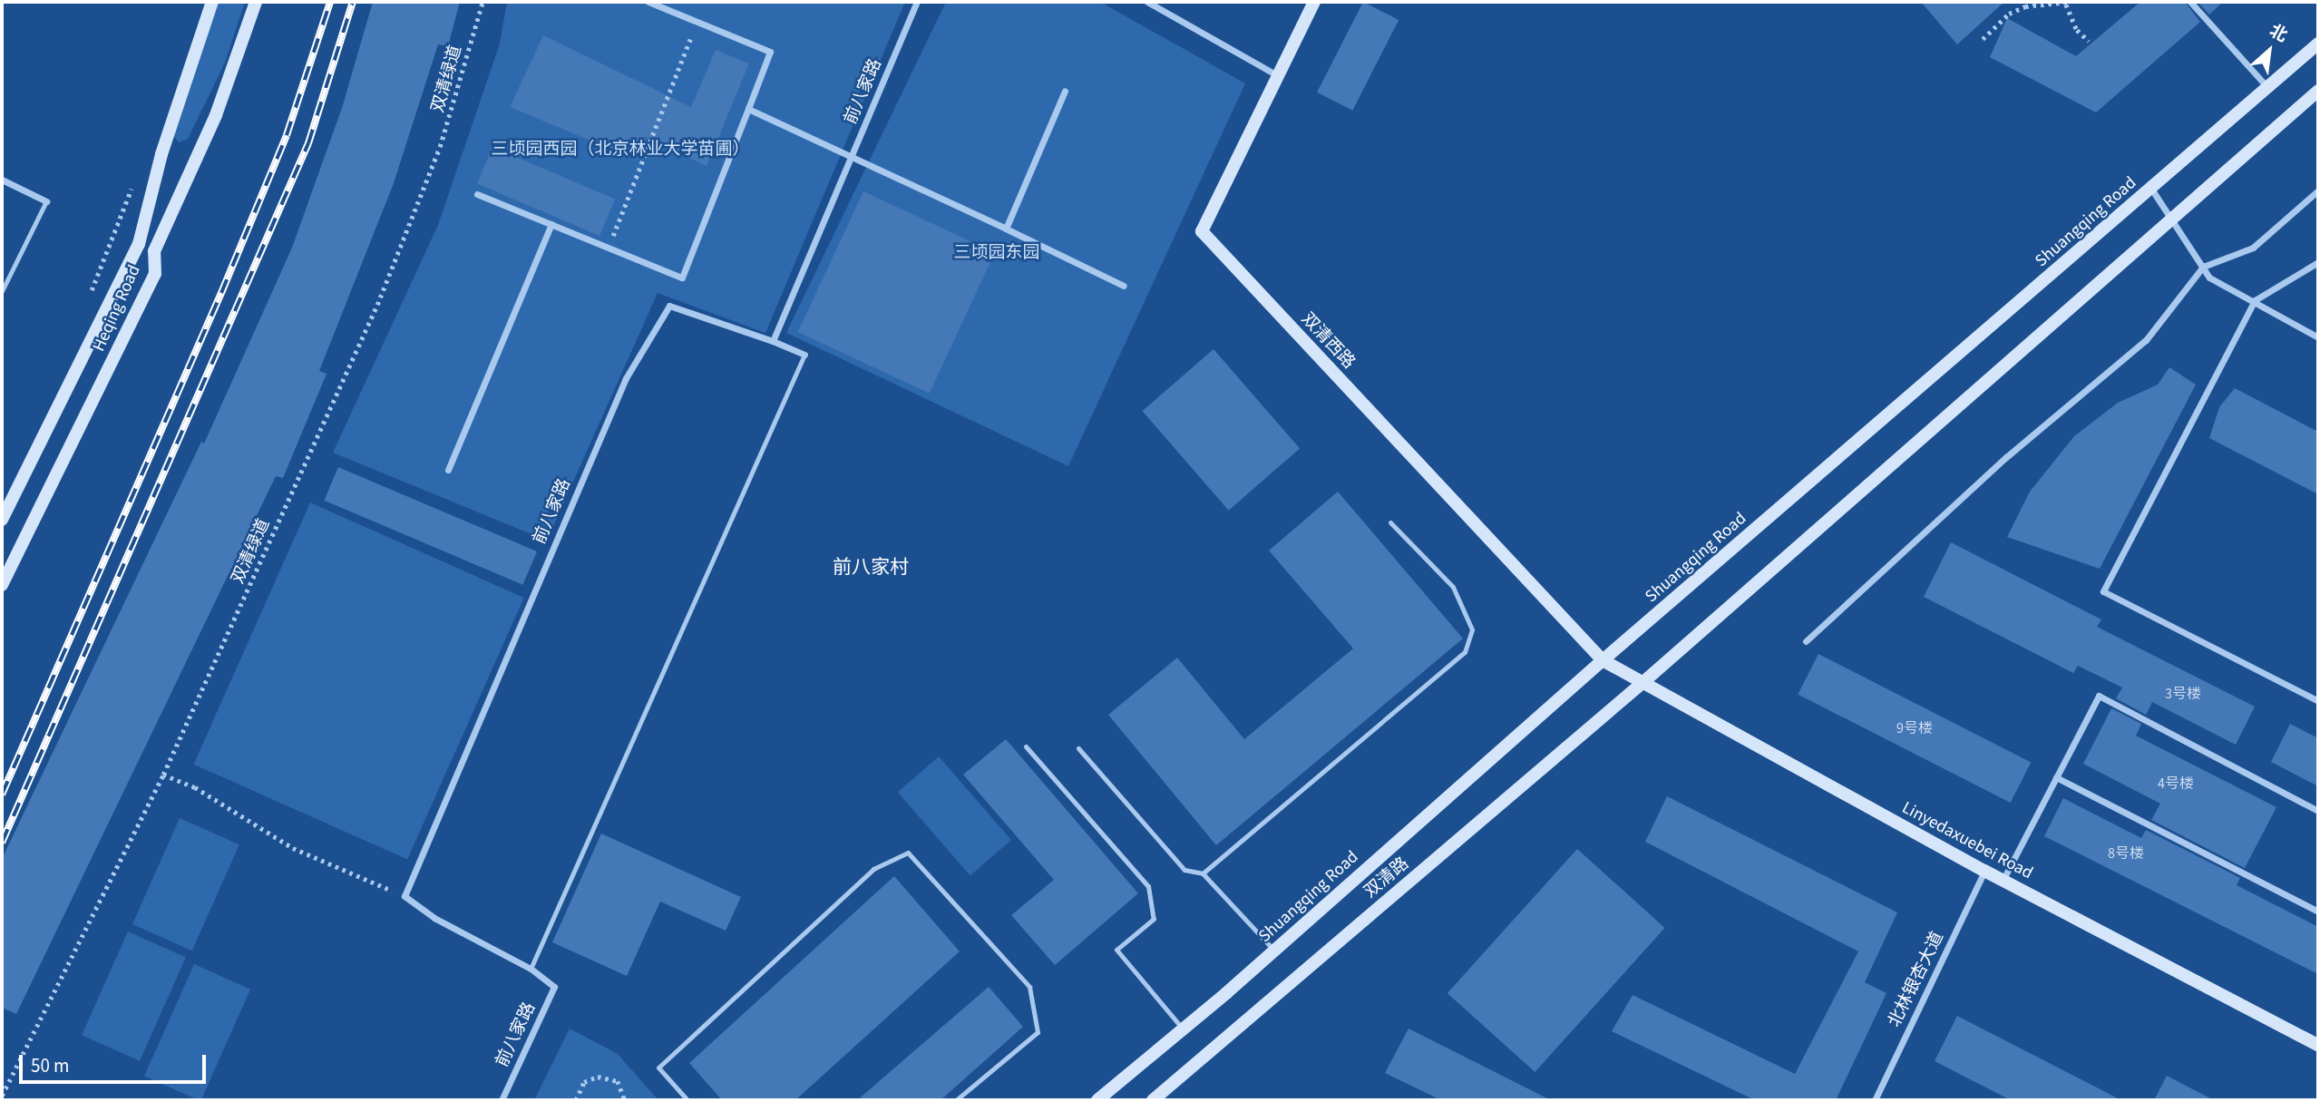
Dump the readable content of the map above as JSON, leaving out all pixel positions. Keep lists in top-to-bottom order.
{
  "streets": {
    "main road": [
      "Shuangqing Road",
      "Heqing Road",
      "双清西路",
      "Linyedaxuebei Road",
      "双清路"
    ],
    "street": ["前八家路", "北林银杏大道"],
    "path": ["双清绿道"]
  },
  "crossings": [
    ["Shuangqing Road", "双清西路"],
    ["Shuangqing Road", "Linyedaxuebei Road"],
    ["双清西路", "Linyedaxuebei Road"],
    ["Linyedaxuebei Road", "双清路"],
    ["Linyedaxuebei Road", "北林银杏大道"]
  ],
  "districts": ["前八家村"],
  "parks": ["三顷园西园（北京林业大学苗圃）", "三顷园东园"],
  "house_numbers": [
    "3号楼",
    "9号楼",
    "4号楼",
    "8号楼"
  ],
  "scale_bar": "50 m",
  "north": "top right"
}
